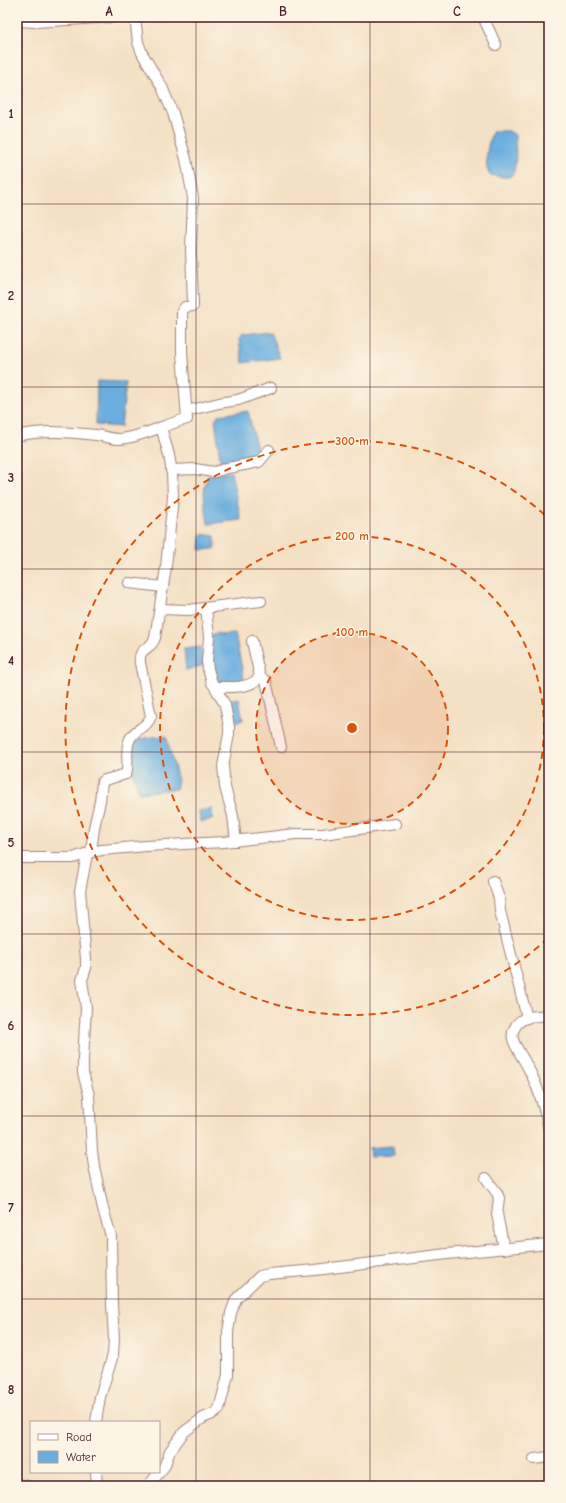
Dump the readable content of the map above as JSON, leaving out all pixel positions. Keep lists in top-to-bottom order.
{
  "legend": ["Road", "Water"],
  "grid": {
    "columns": ["A", "B", "C"],
    "rows": [
      "1",
      "2",
      "3",
      "4",
      "5",
      "6",
      "7",
      "8"
    ]
  },
  "rings": ["300 m", "200 m", "100 m"]
}
